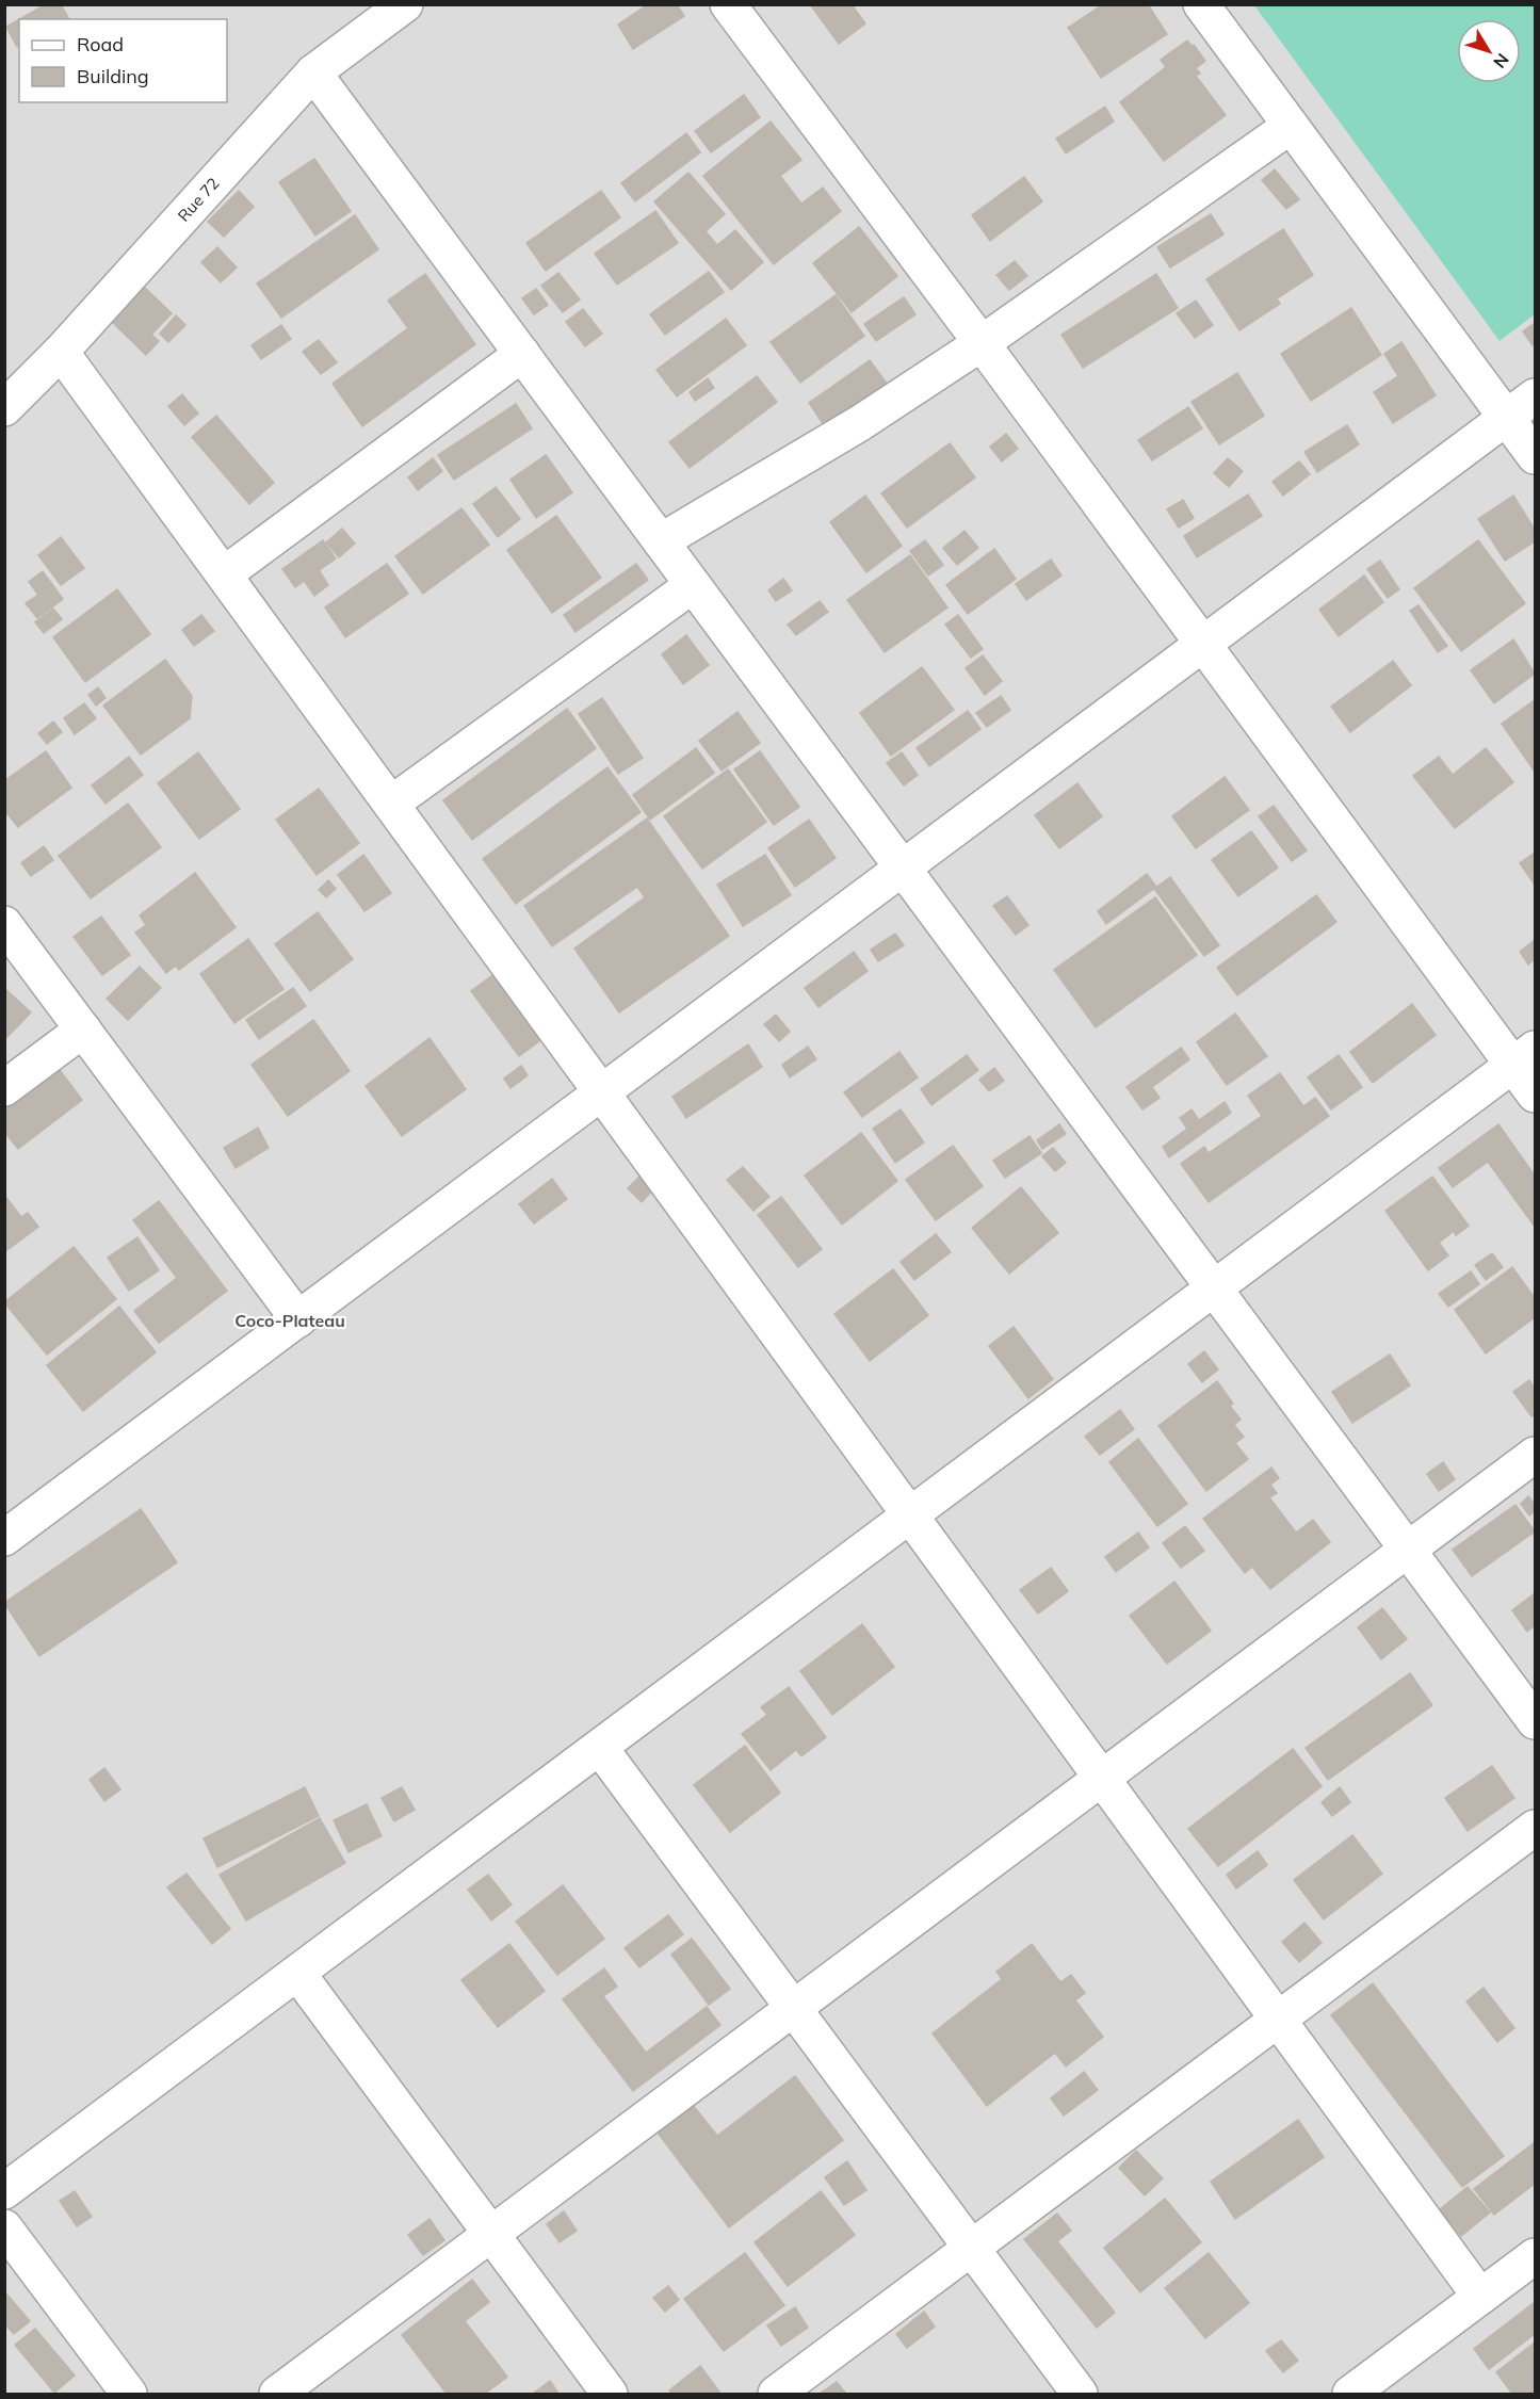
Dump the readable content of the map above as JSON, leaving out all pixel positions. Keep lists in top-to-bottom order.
{
  "streets": {
    "street": ["Rue 72"]
  },
  "districts": ["Coco-Plateau"],
  "legend": ["Road", "Building"],
  "north": "bottom right"
}
